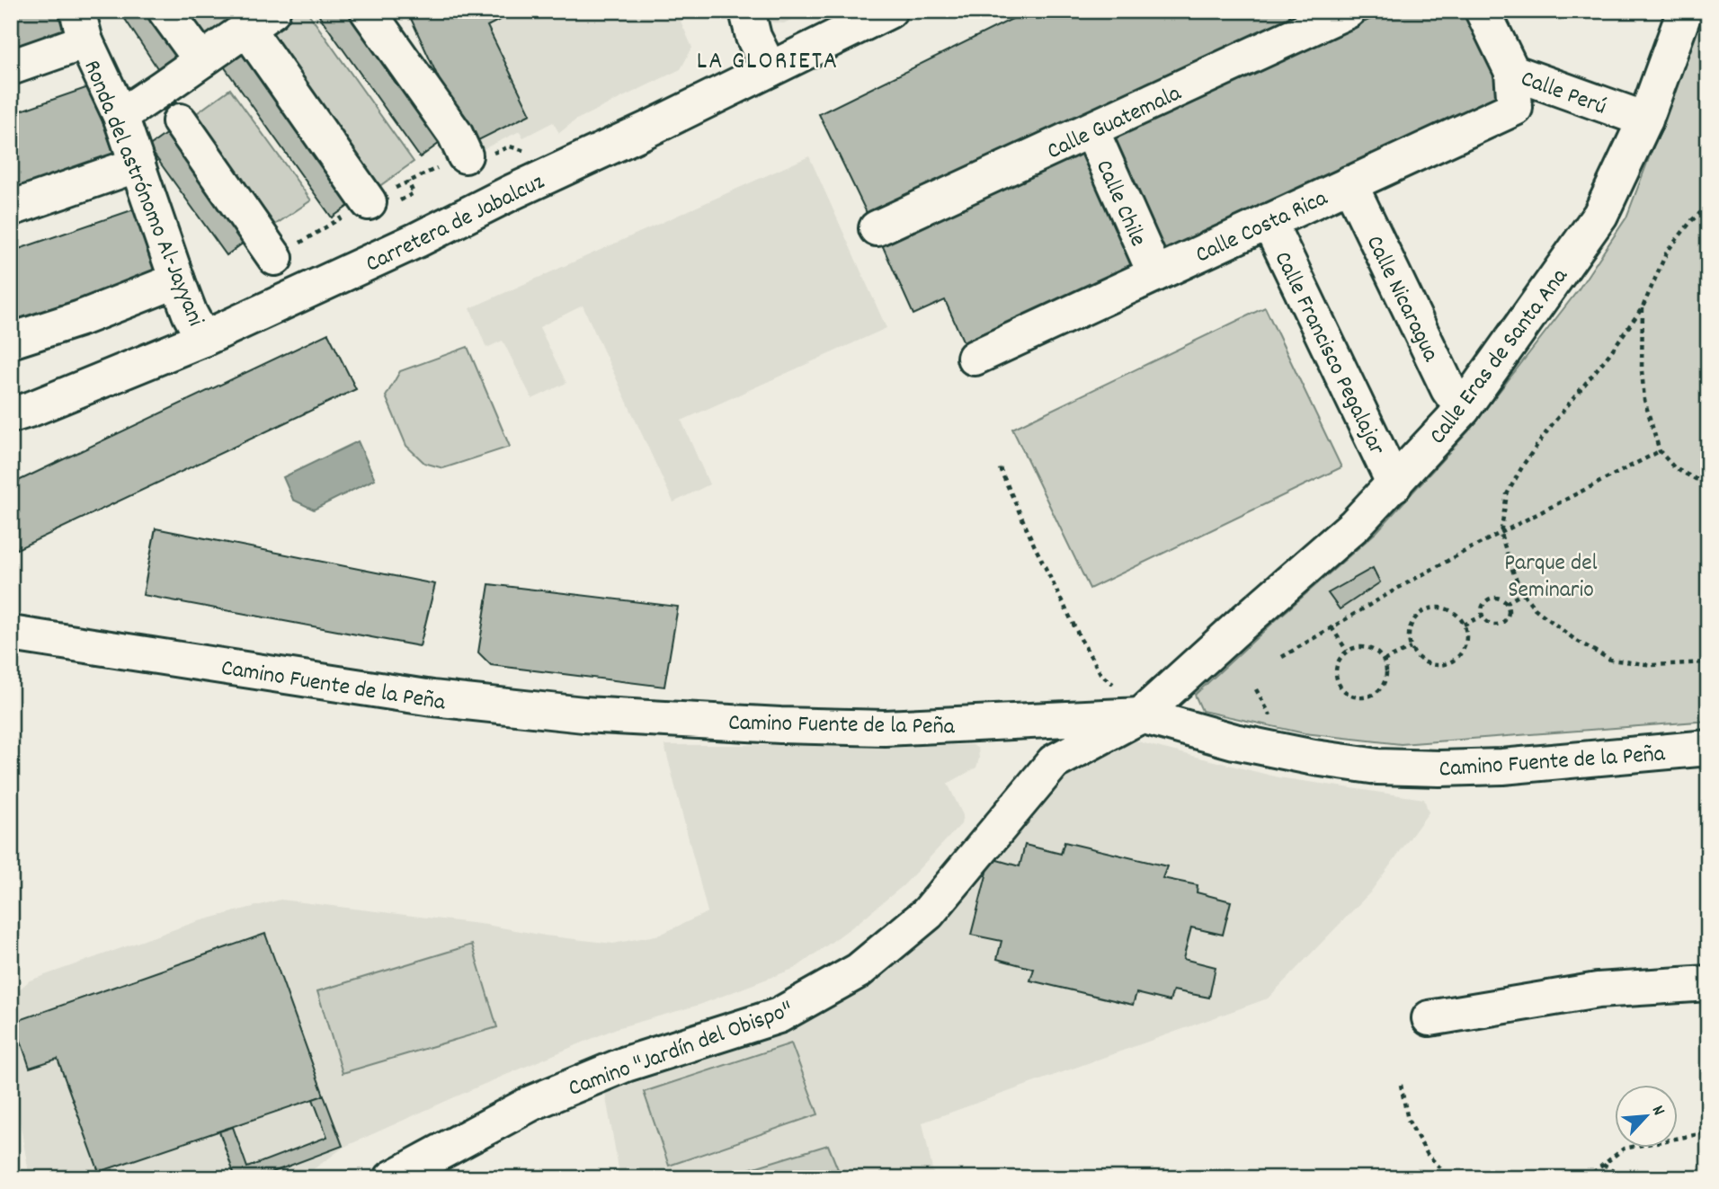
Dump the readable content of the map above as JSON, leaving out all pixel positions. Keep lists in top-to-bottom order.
{
  "streets": {
    "street": [
      "Calle Perú",
      "Calle Guatemala",
      "Ronda del astrónomo Al-Jayyani",
      "Calle Chile",
      "Carretera de Jabalcuz",
      "Calle Costa Rica",
      "Calle Nicaragua",
      "Calle Francisco Pegalajar",
      "Calle Eras de Santa Ana",
      "Camino Fuente de la Peña",
      "Camino \"Jardín del Obispo\""
    ]
  },
  "crossings": [
    ["Calle Perú", "Calle Costa Rica"],
    ["Calle Perú", "Calle Eras de Santa Ana"],
    ["Calle Guatemala", "Calle Chile"],
    ["Ronda del astrónomo Al-Jayyani", "Carretera de Jabalcuz"],
    ["Calle Chile", "Calle Costa Rica"],
    ["Calle Costa Rica", "Calle Nicaragua"],
    ["Calle Costa Rica", "Calle Francisco Pegalajar"],
    ["Calle Nicaragua", "Calle Eras de Santa Ana"],
    ["Calle Francisco Pegalajar", "Calle Eras de Santa Ana"],
    ["Calle Eras de Santa Ana", "Camino Fuente de la Peña"],
    ["Calle Eras de Santa Ana", "Camino \"Jardín del Obispo\""],
    ["Camino Fuente de la Peña", "Camino \"Jardín del Obispo\""]
  ],
  "districts": ["LA GLORIETA"],
  "parks": ["Parque del Seminario"],
  "north": "top right"
}
